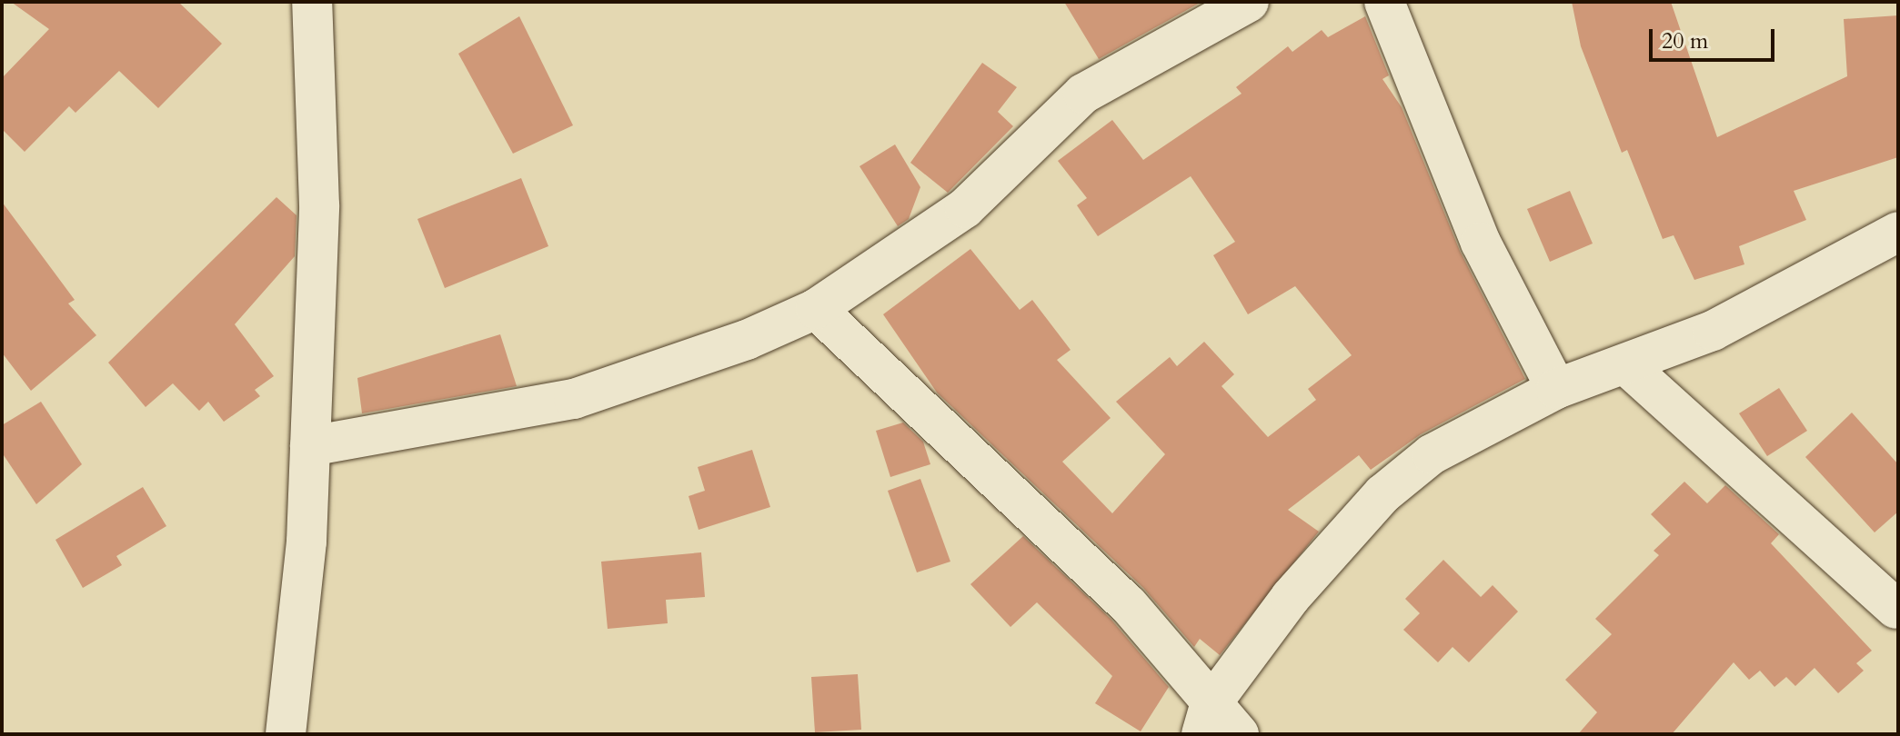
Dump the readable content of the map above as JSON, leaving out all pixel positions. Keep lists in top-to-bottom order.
{
  "scale_bar": "20 m"
}
